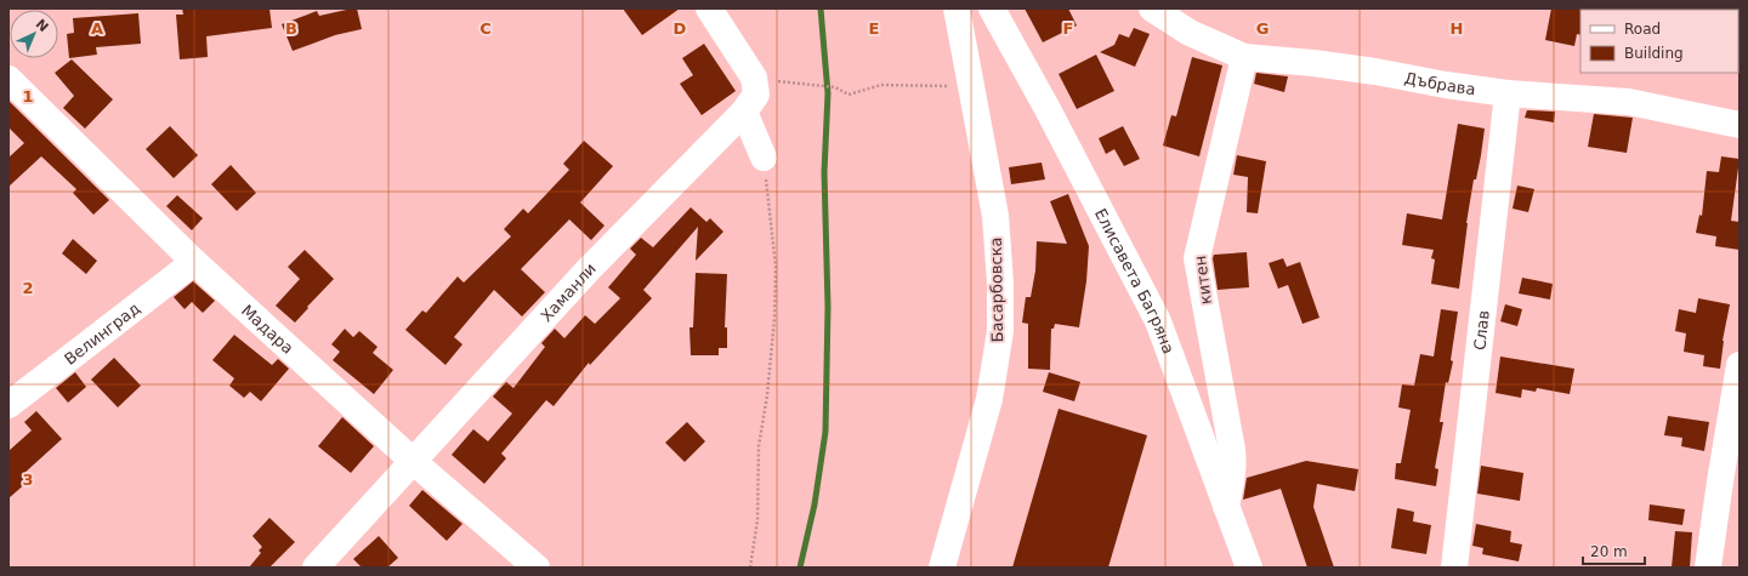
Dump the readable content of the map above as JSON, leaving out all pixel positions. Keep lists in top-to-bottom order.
{
  "streets": {
    "street": [
      "Дъбрава",
      "китен",
      "Елисавета Багряна",
      "Басарбовска",
      "Хаманли",
      "Мадара",
      "Слав",
      "Велинград"
    ]
  },
  "crossings": [
    ["Дъбрава", "китен"],
    ["Дъбрава", "Слав"],
    ["китен", "Елисавета Багряна"],
    ["Хаманли", "Мадара"],
    ["Мадара", "Велинград"]
  ],
  "legend": ["Road", "Building"],
  "scale_bar": "20 m",
  "north": "top right",
  "grid": {
    "columns": [
      "A",
      "B",
      "C",
      "D",
      "E",
      "F",
      "G",
      "H"
    ],
    "rows": ["1", "2", "3"]
  }
}
